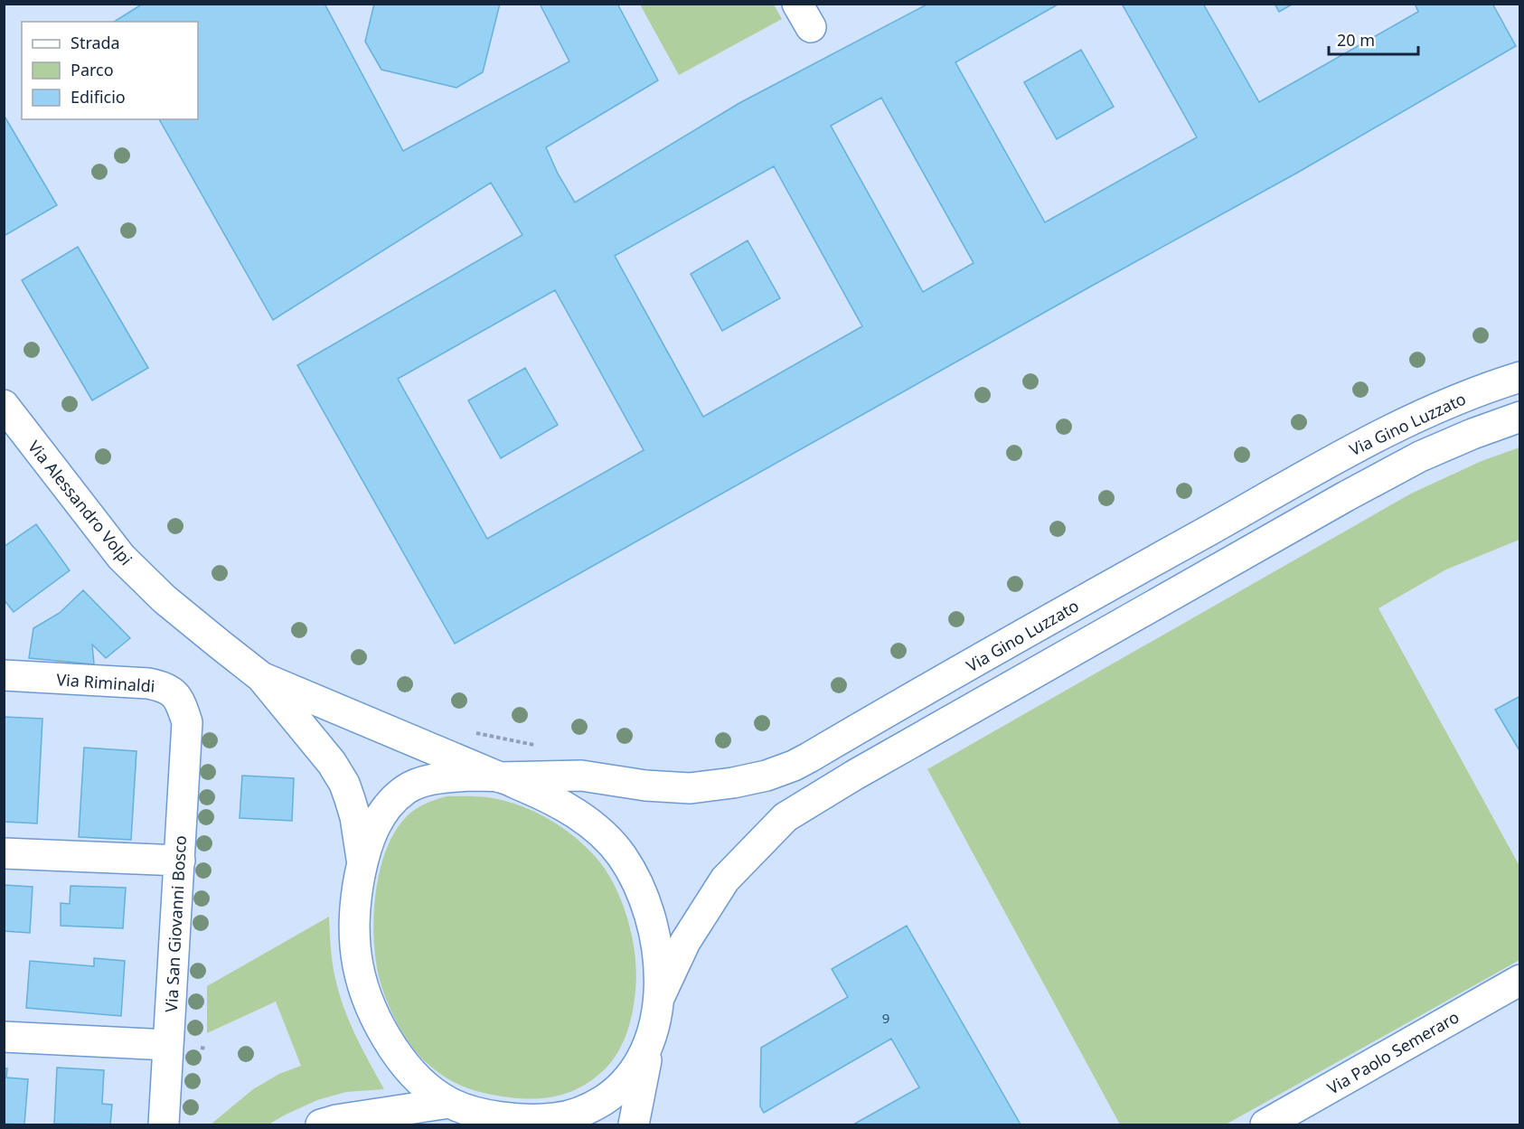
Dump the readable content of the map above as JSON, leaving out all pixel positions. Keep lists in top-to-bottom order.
{
  "streets": {
    "main road": [
      "Via Gino Luzzato",
      "Via Alessandro Volpi",
      "Via Riminaldi",
      "Via San Giovanni Bosco",
      "Via Paolo Semeraro"
    ]
  },
  "crossings": [
    ["Via Gino Luzzato", "Via Alessandro Volpi"],
    ["Via Riminaldi", "Via San Giovanni Bosco"]
  ],
  "house_numbers": ["9"],
  "legend": ["Strada", "Parco", "Edificio"],
  "scale_bar": "20 m"
}
